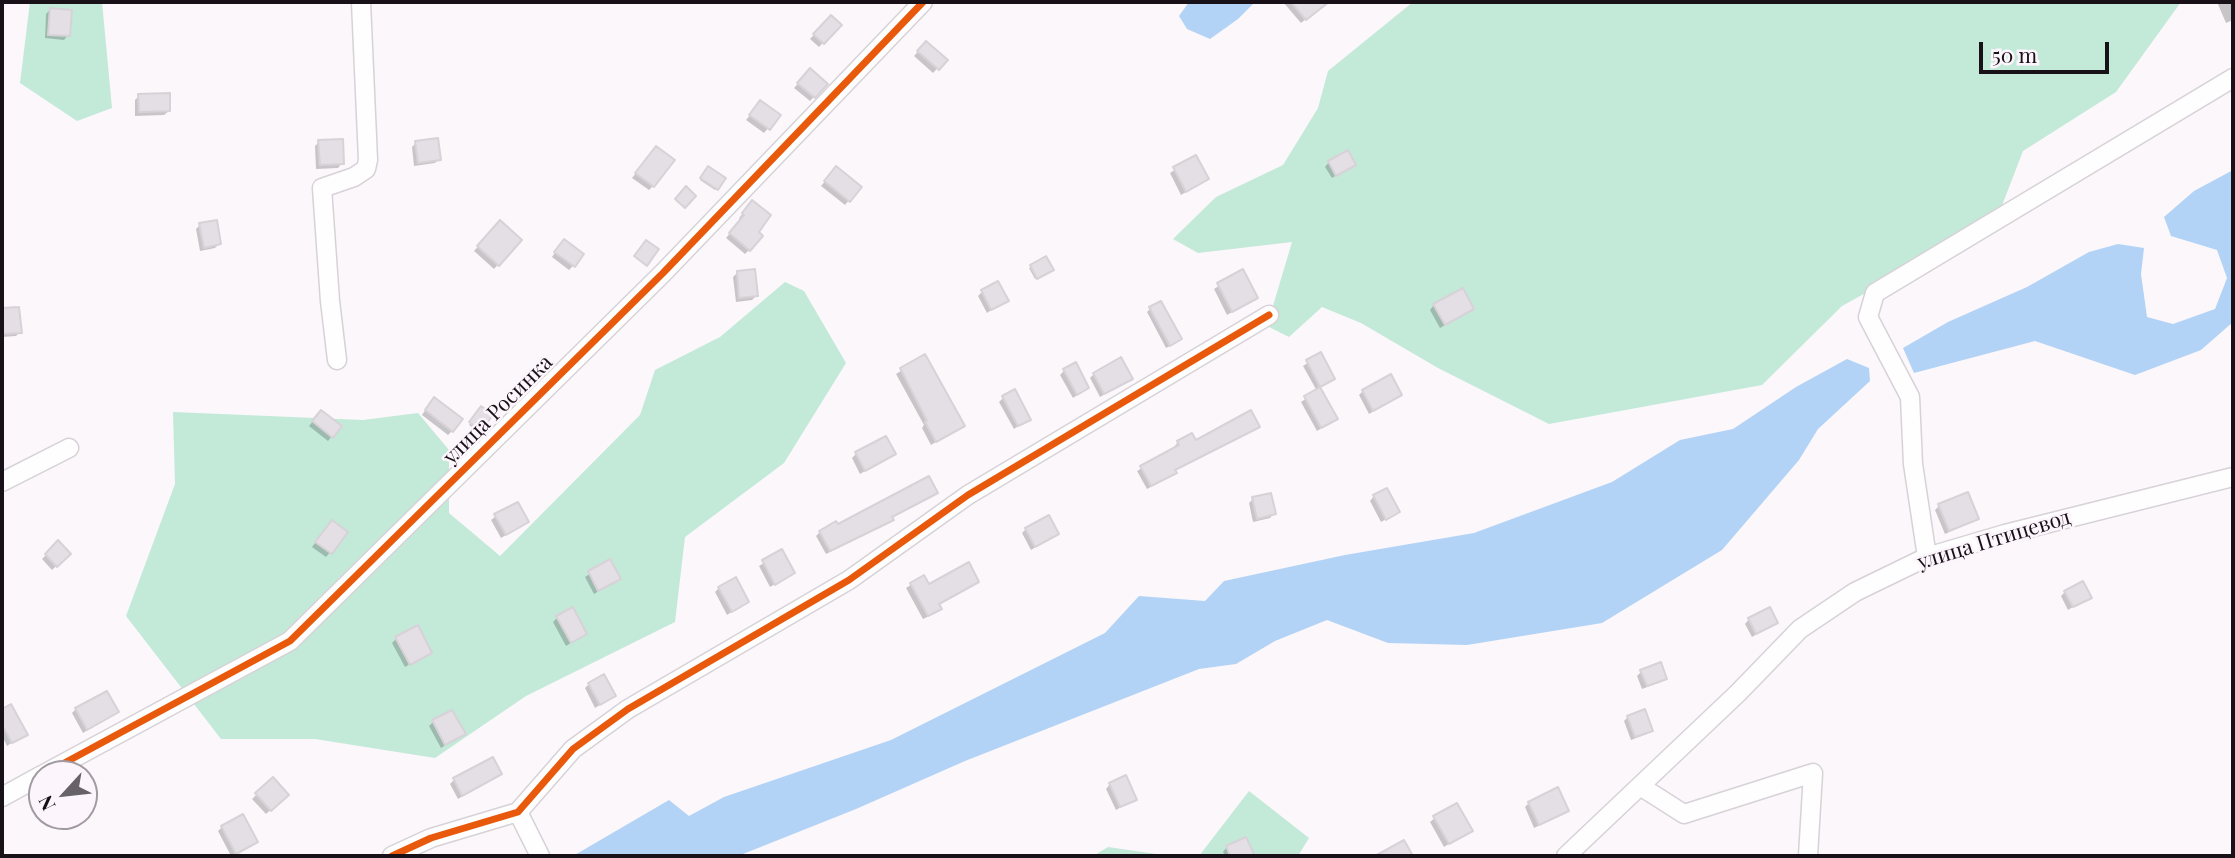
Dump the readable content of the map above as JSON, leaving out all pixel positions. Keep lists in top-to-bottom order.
{
  "streets": {
    "street": ["улица Росинка", "улица Птицевод"]
  },
  "scale_bar": "50 m",
  "north": "bottom left"
}
